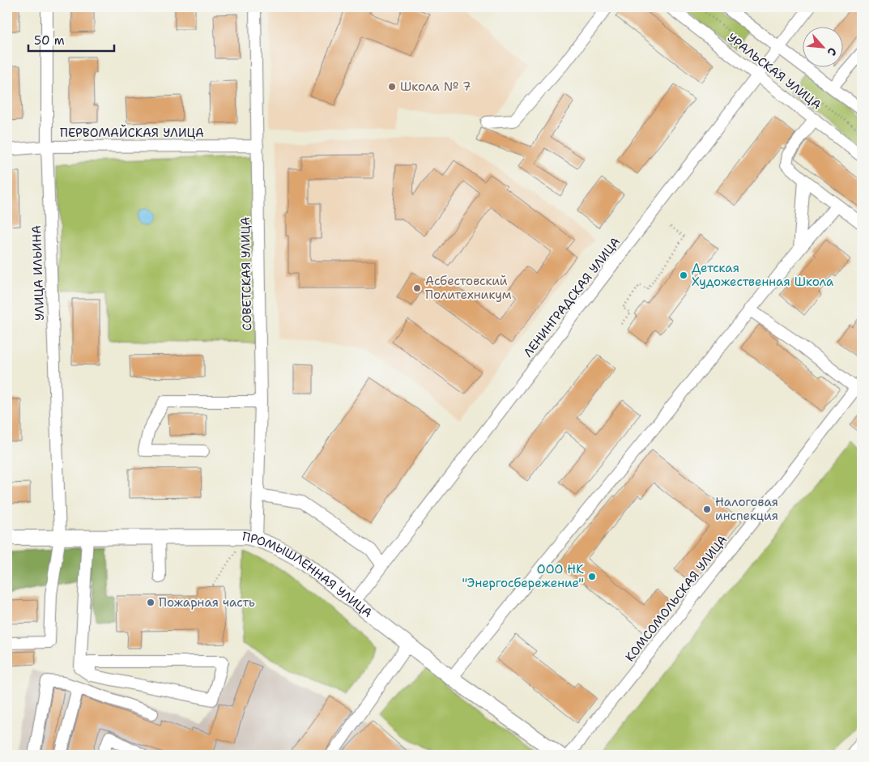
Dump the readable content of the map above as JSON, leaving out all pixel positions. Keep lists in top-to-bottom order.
{
  "streets": {
    "main road": ["ПРОМЫШЛЕННАЯ УЛИЦА"],
    "street": [
      "УРАЛЬСКАЯ УЛИЦА",
      "ПЕРВОМАЙСКАЯ УЛИЦА",
      "УЛИЦА ИЛЬИНА",
      "СОВЕТСКАЯ УЛИЦА",
      "ЛЕНИНГРАДСКАЯ УЛИЦА",
      "КОМСОМОЛЬСКАЯ УЛИЦА"
    ]
  },
  "crossings": [
    ["УРАЛЬСКАЯ УЛИЦА", "ЛЕНИНГРАДСКАЯ УЛИЦА"],
    ["ПЕРВОМАЙСКАЯ УЛИЦА", "УЛИЦА ИЛЬИНА"],
    ["ПЕРВОМАЙСКАЯ УЛИЦА", "СОВЕТСКАЯ УЛИЦА"],
    ["УЛИЦА ИЛЬИНА", "ПРОМЫШЛЕННАЯ УЛИЦА"],
    ["СОВЕТСКАЯ УЛИЦА", "ПРОМЫШЛЕННАЯ УЛИЦА"],
    ["ЛЕНИНГРАДСКАЯ УЛИЦА", "ПРОМЫШЛЕННАЯ УЛИЦА"]
  ],
  "places": [
    "Школа № 7",
    "Детская Художественная Школа",
    "Асбестовский Политехникум",
    "Налоговая инспекция",
    "ООО НК \"Энергосбережение\"",
    "Пожарная часть"
  ],
  "scale_bar": "50 m",
  "north": "bottom right"
}
